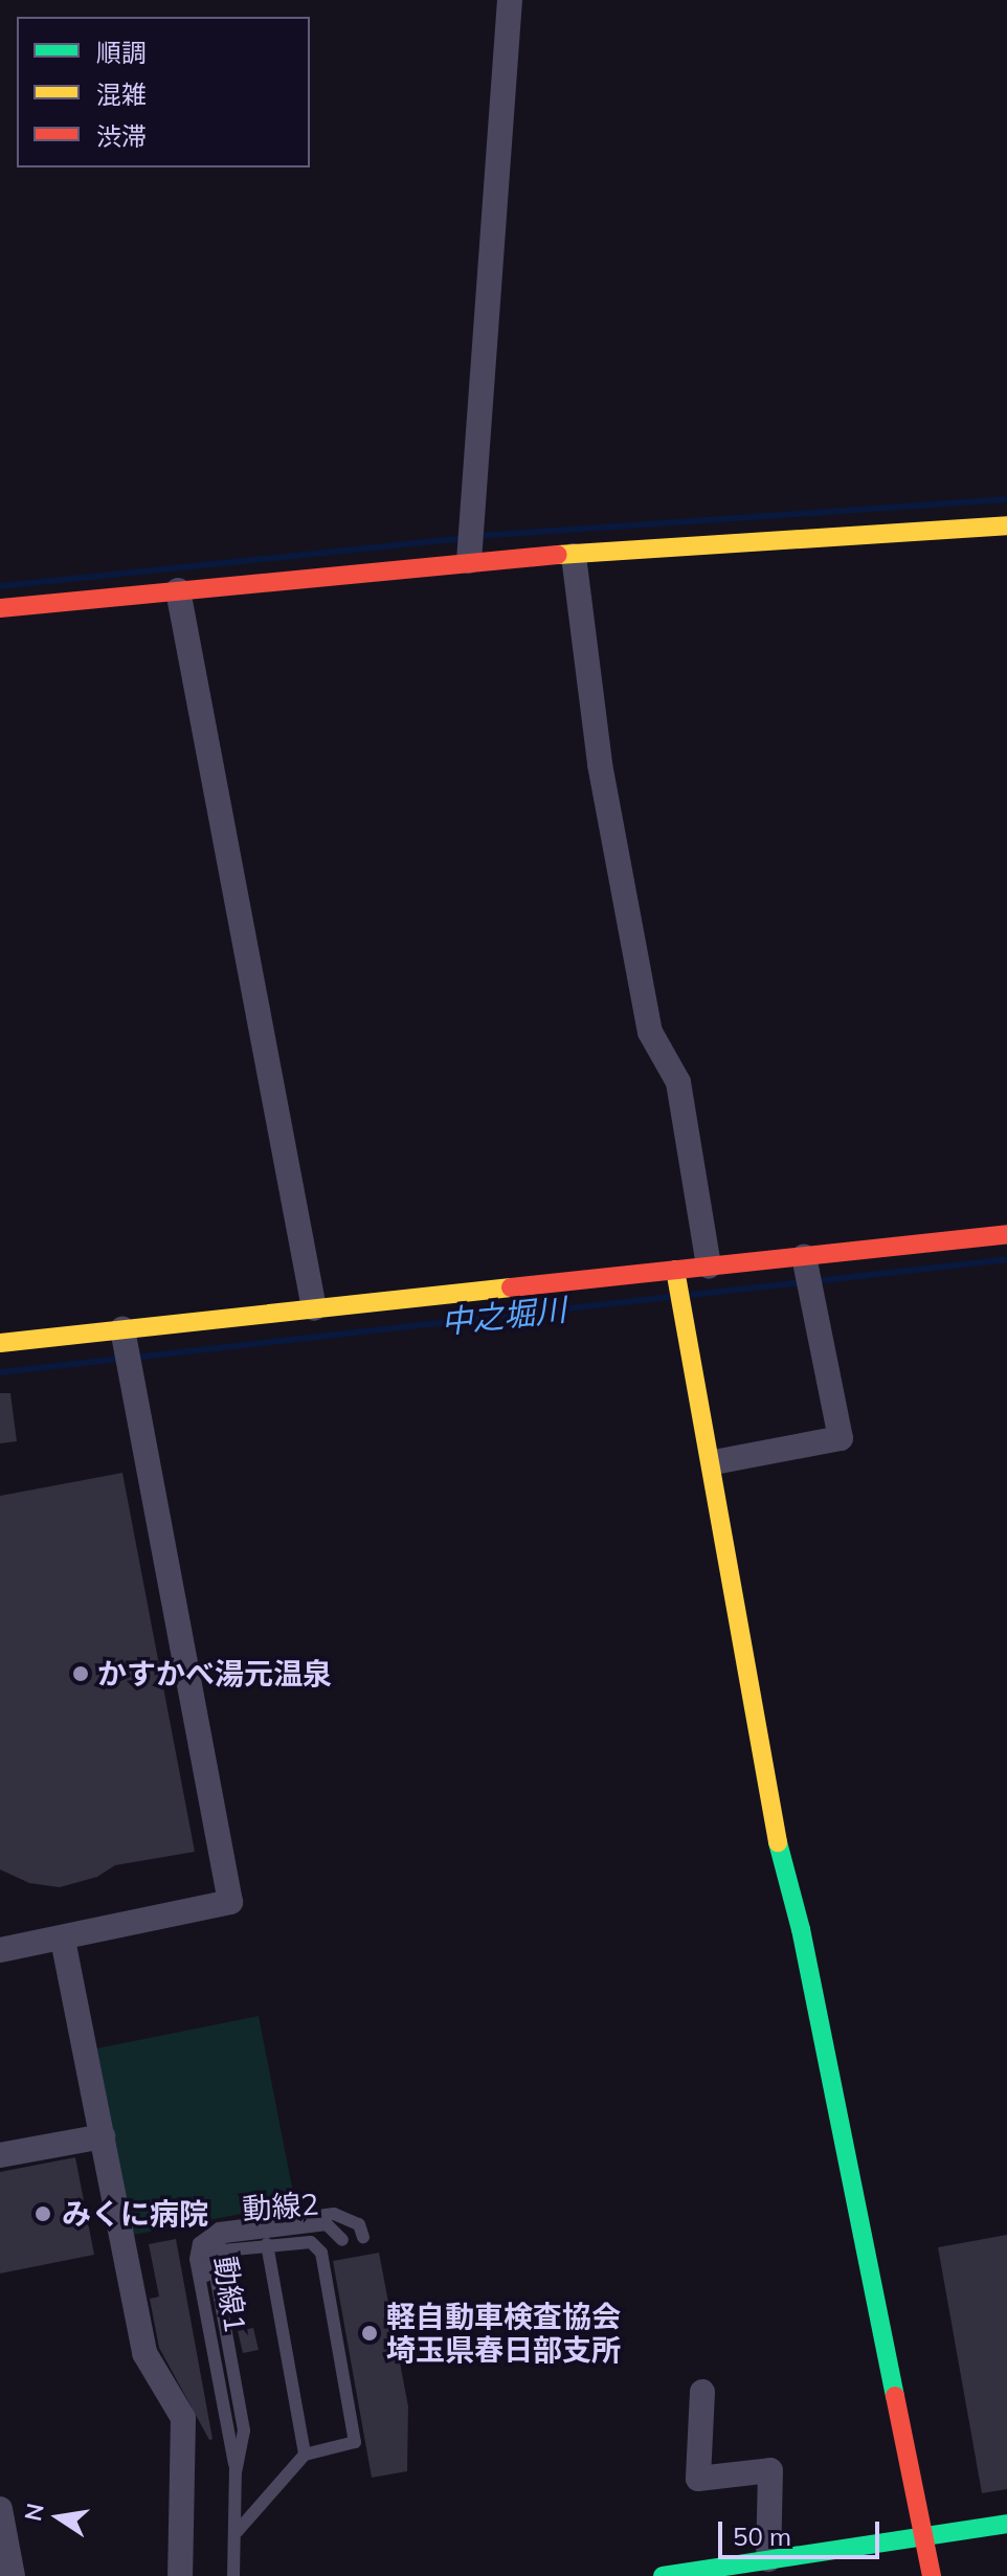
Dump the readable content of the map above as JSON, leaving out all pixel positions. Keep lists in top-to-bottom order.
{
  "streets": {
    "lane": ["動線2", "動線1"]
  },
  "crossings": [
    ["動線2", "動線1"]
  ],
  "water": ["中之堀川"],
  "places": ["かすかべ湯元温泉", "みくに病院", "軽自動車検査協会 埼玉県春日部支所"],
  "legend": ["順調", "混雑", "渋滞"],
  "scale_bar": "50 m",
  "north": "left"
}
